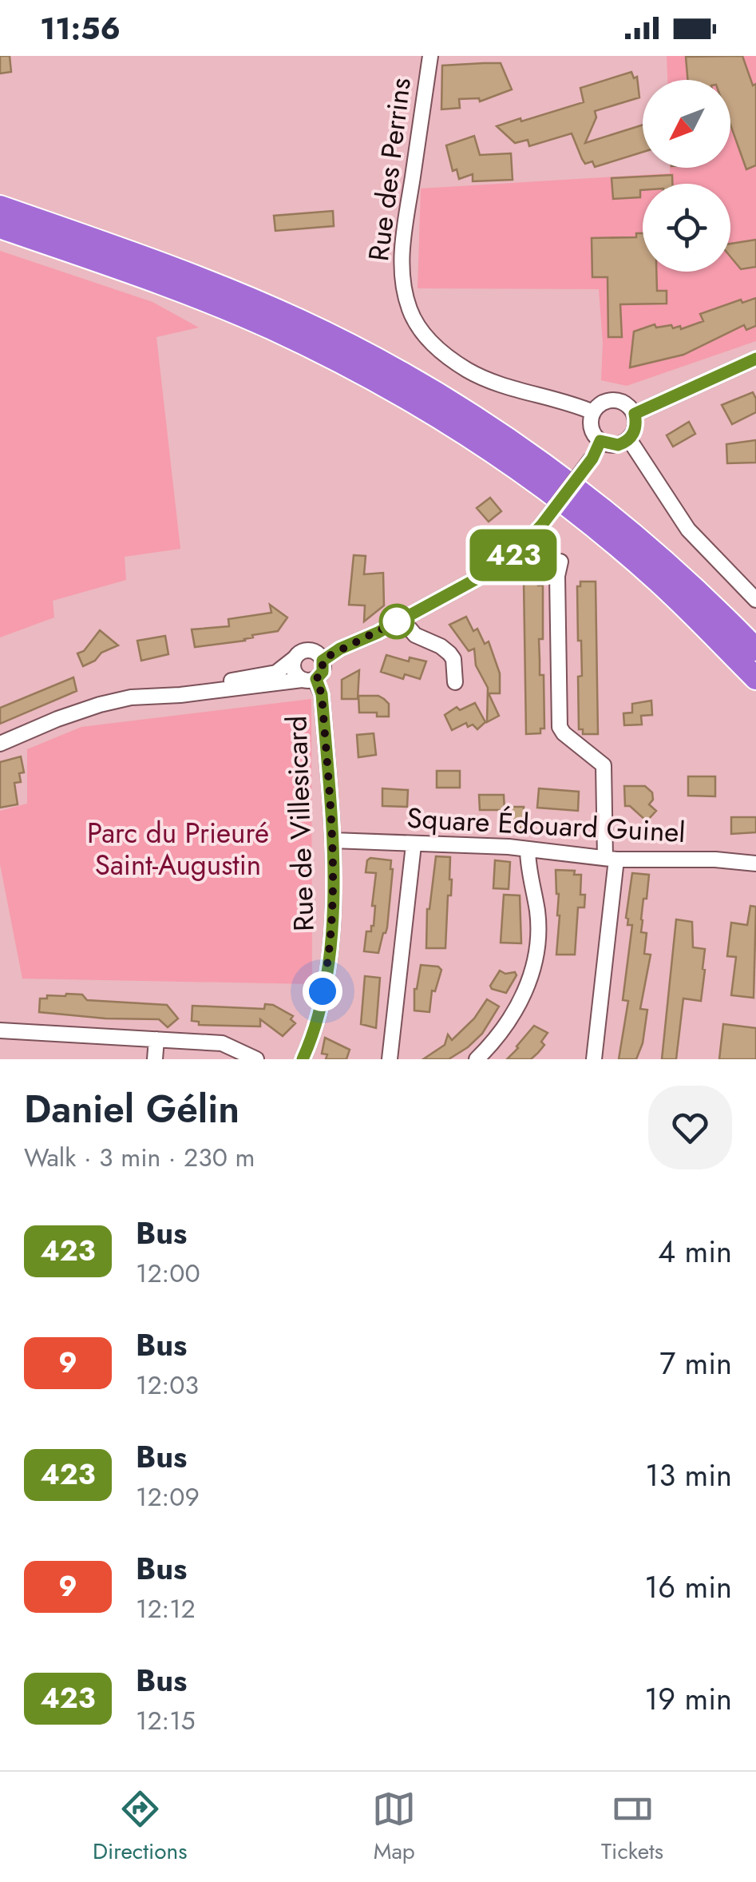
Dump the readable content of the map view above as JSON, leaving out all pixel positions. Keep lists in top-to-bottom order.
{
  "streets": {
    "street": ["Rue des Perrins", "Rue de Villesicard", "Square Édouard Guinel"]
  },
  "crossings": [
    ["Rue de Villesicard", "Square Édouard Guinel"]
  ],
  "parks": ["Parc du Prieuré Saint-Augustin"],
  "lines": ["bus line 423"],
  "north": "bottom left",
  "page": {
    "status": "11:56",
    "on_map": "423",
    "heading": ["Daniel Gélin", "Walk · 3 min · 230 m"],
    "list": [
      {
        "mark": "423",
        "name": "Bus",
        "note": "12:00",
        "value": "4 min"
      },
      {
        "mark": "9",
        "name": "Bus",
        "note": "12:03",
        "value": "7 min"
      },
      {
        "mark": "423",
        "name": "Bus",
        "note": "12:09",
        "value": "13 min"
      },
      {
        "mark": "9",
        "name": "Bus",
        "note": "12:12",
        "value": "16 min"
      },
      {
        "mark": "423",
        "name": "Bus",
        "note": "12:15",
        "value": "19 min"
      }
    ],
    "tabs": ["Directions", "Map", "Tickets"]
  }
}
